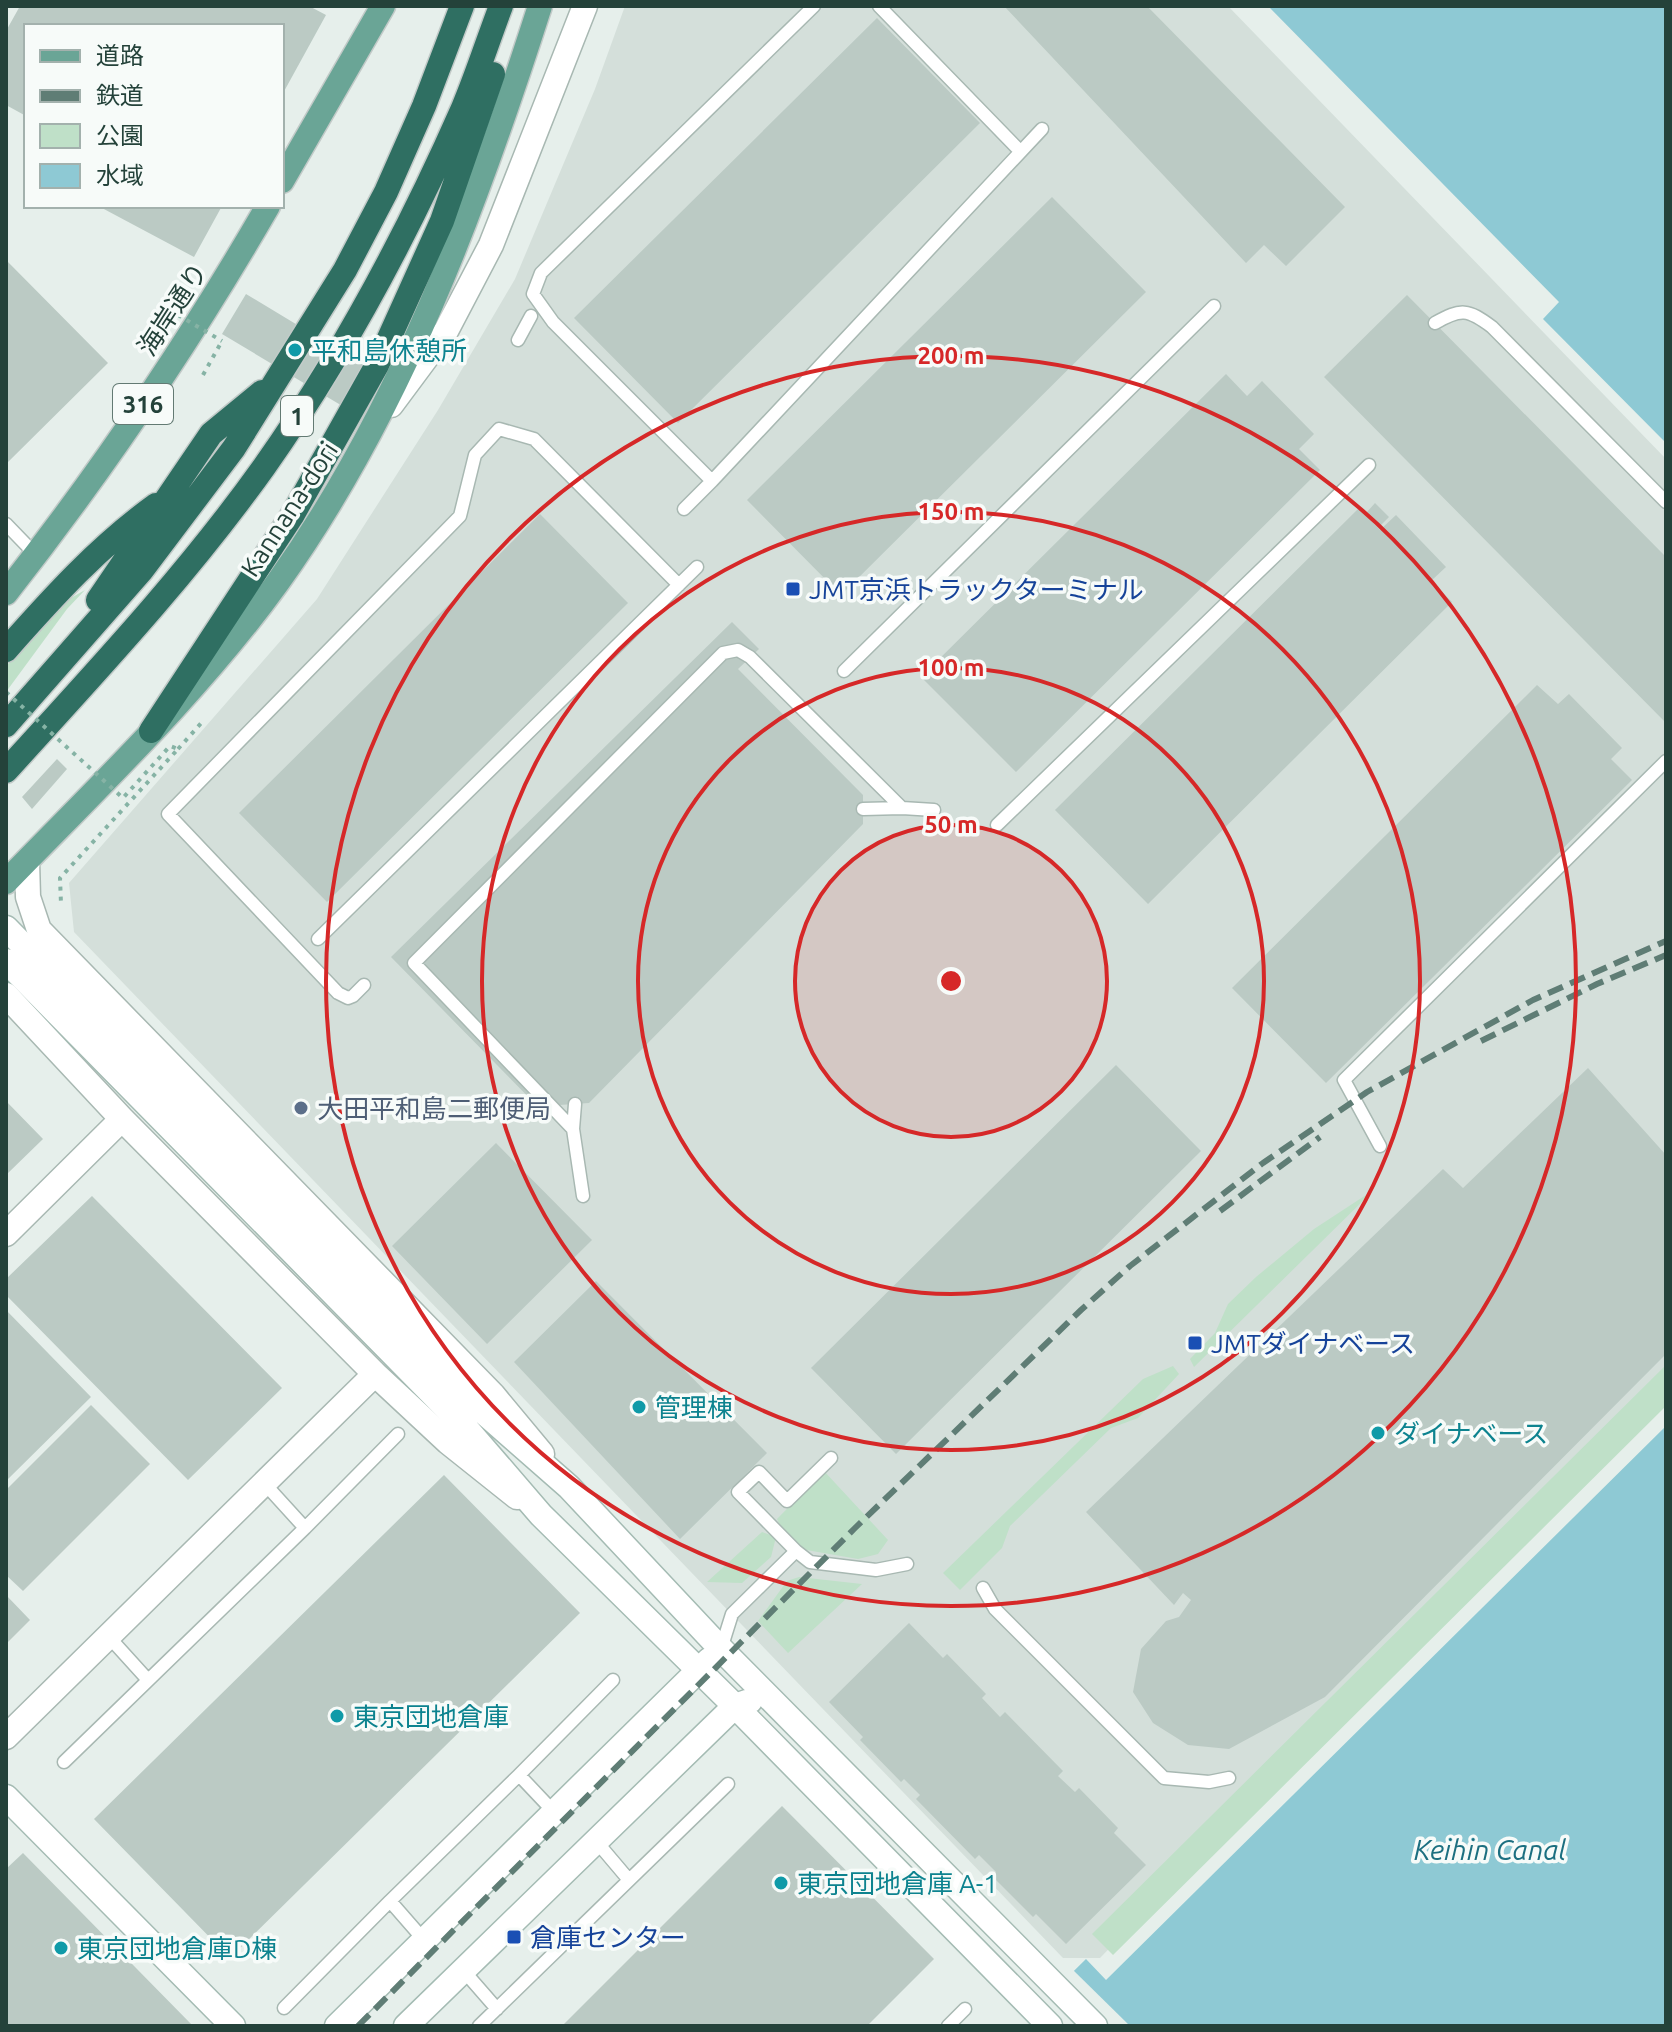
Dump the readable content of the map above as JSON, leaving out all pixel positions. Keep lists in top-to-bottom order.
{
  "streets": {
    "highway": ["1"],
    "main road": ["海岸通り", "316", "Kannana-dori"]
  },
  "crossings": [
    ["1", "Kannana-dori"]
  ],
  "water": ["Keihin Canal"],
  "places": {
    "other": [
      "平和島休憩所",
      "大田平和島二郵便局",
      "管理棟",
      "ダイナベース",
      "東京団地倉庫",
      "東京団地倉庫 A-1",
      "東京団地倉庫D棟"
    ],
    "transit": ["JMT京浜トラックターミナル", "JMTダイナベース", "倉庫センター"]
  },
  "legend": [
    "道路",
    "鉄道",
    "公園",
    "水域"
  ],
  "rings": [
    "200 m",
    "150 m",
    "100 m",
    "50 m"
  ]
}
